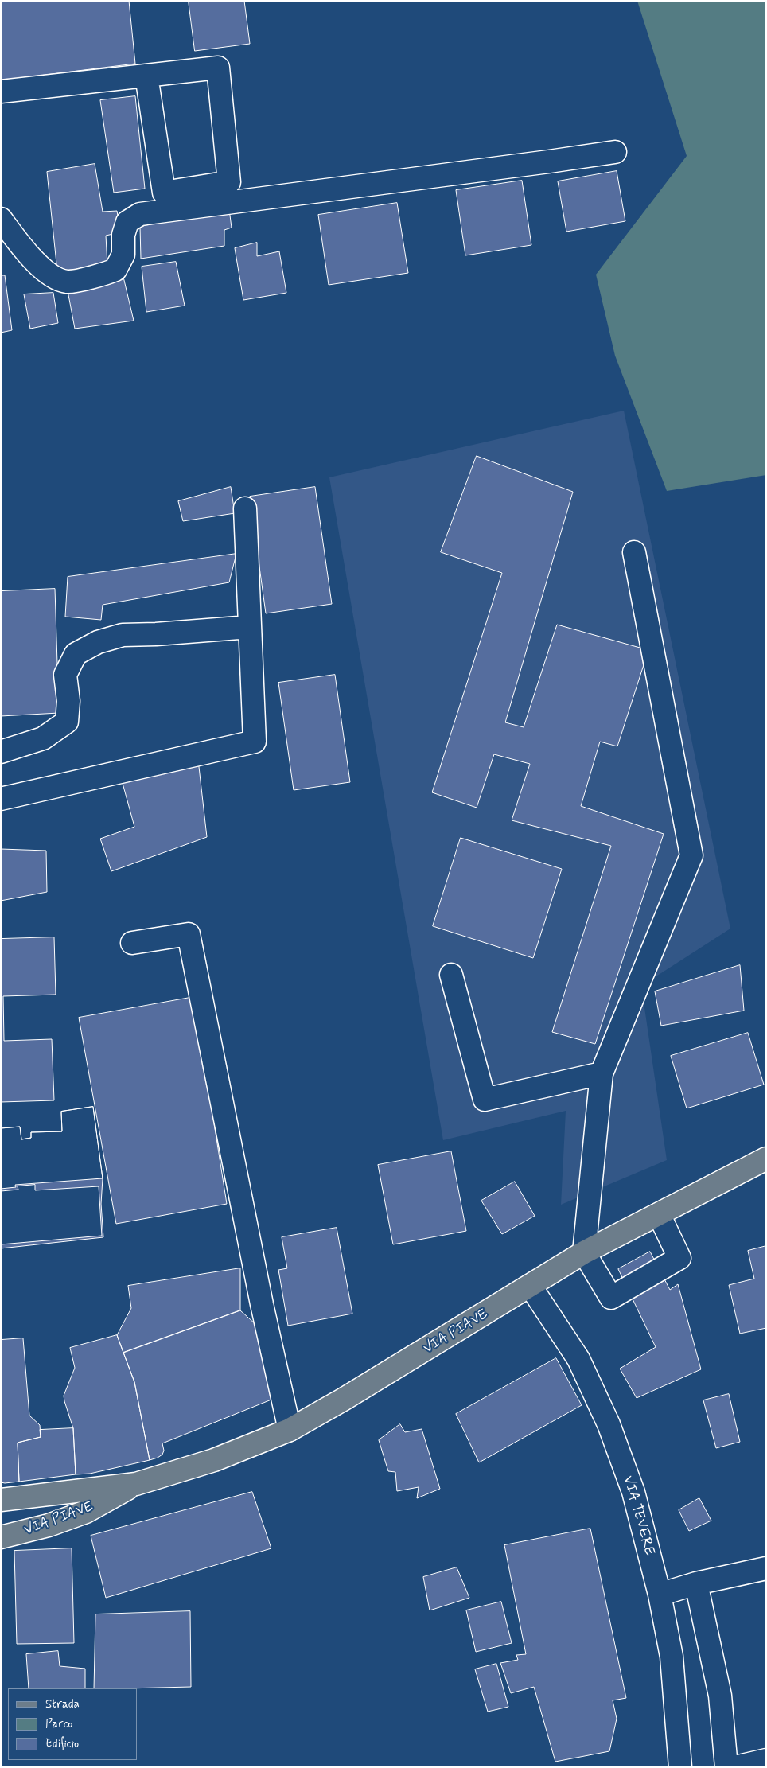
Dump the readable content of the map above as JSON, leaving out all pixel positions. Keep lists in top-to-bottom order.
{
  "streets": {
    "main road": ["VIA PIAVE"],
    "street": ["VIA TEVERE"]
  },
  "crossings": [
    ["VIA PIAVE", "VIA TEVERE"]
  ],
  "legend": ["Strada", "Parco", "Edificio"]
}
